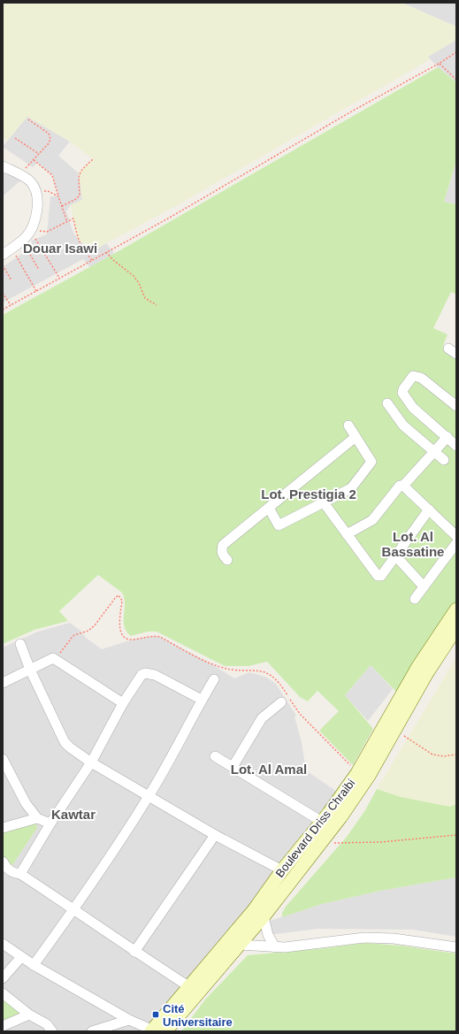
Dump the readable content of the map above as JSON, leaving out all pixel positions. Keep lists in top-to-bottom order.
{
  "streets": {
    "main road": ["Boulevard Driss Chraibi"]
  },
  "districts": [
    "Douar Isawi",
    "Lot. Prestigia 2",
    "Lot. Al Bassatine",
    "Lot. Al Amal",
    "Kawtar"
  ],
  "places": {
    "transit": ["Cité Universitaire"]
  }
}
